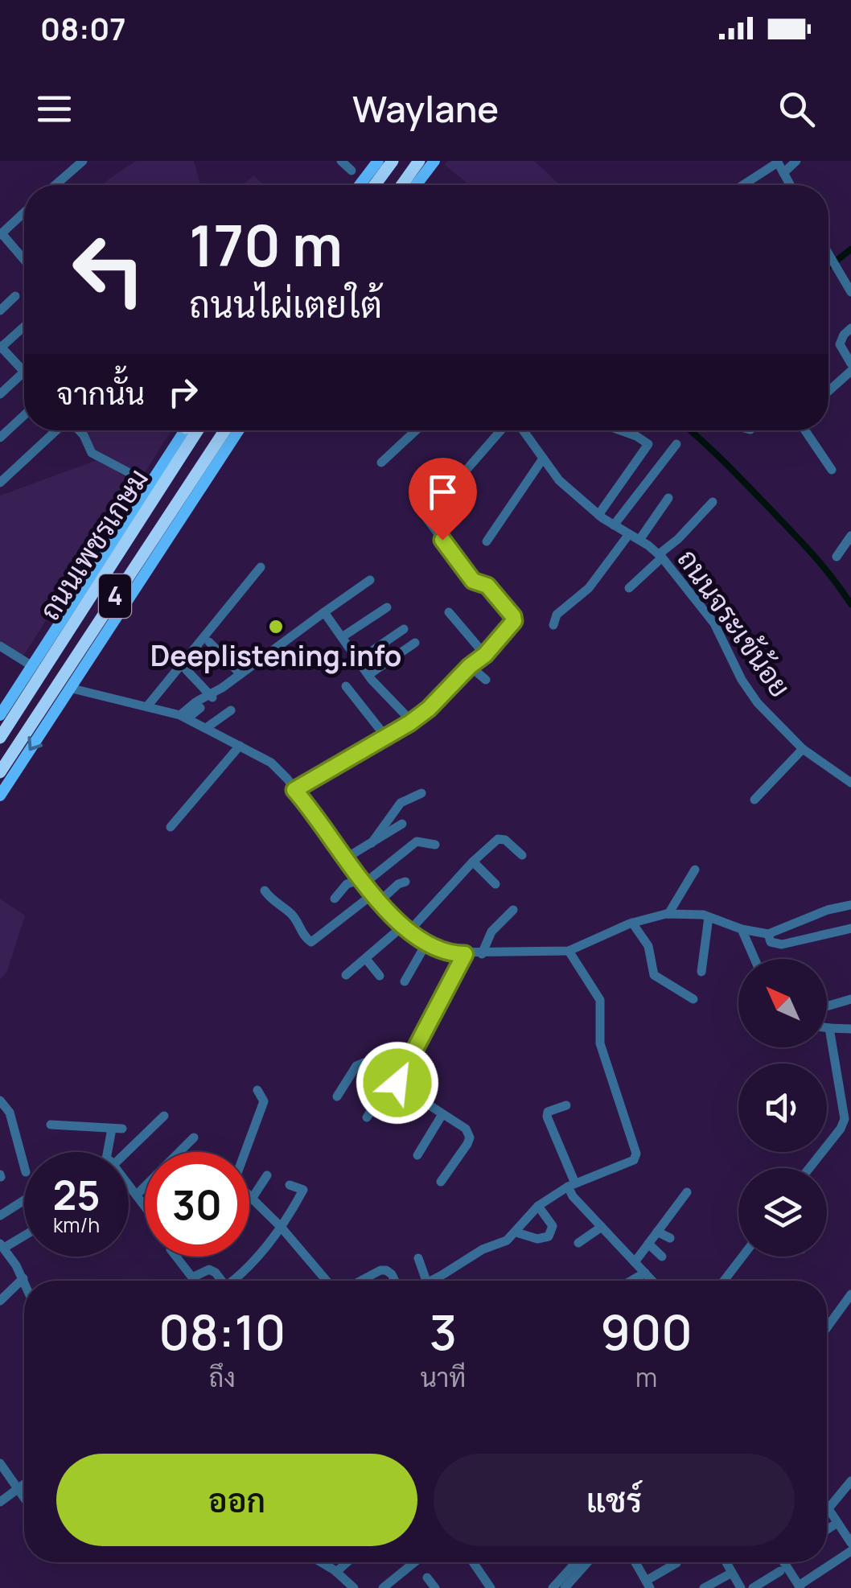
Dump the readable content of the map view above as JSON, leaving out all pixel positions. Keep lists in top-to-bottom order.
{
  "streets": {
    "highway": ["ถนนเพชรเกษม", "4"],
    "street": ["ถนนจระเข้น้อย"]
  },
  "places": ["Deeplistening.info"],
  "north": "top left",
  "page": {
    "status": "08:07",
    "header": "Waylane",
    "turn": ["170 m", "ถนนไผ่เตยใต้"],
    "then": "จากนั้น",
    "speed": "25 km/h",
    "limit": "30",
    "eta": [
      "08:10",
      "ถึง",
      "3",
      "นาที",
      "900",
      "m"
    ],
    "buttons": ["ออก", "แชร์"]
  }
}
